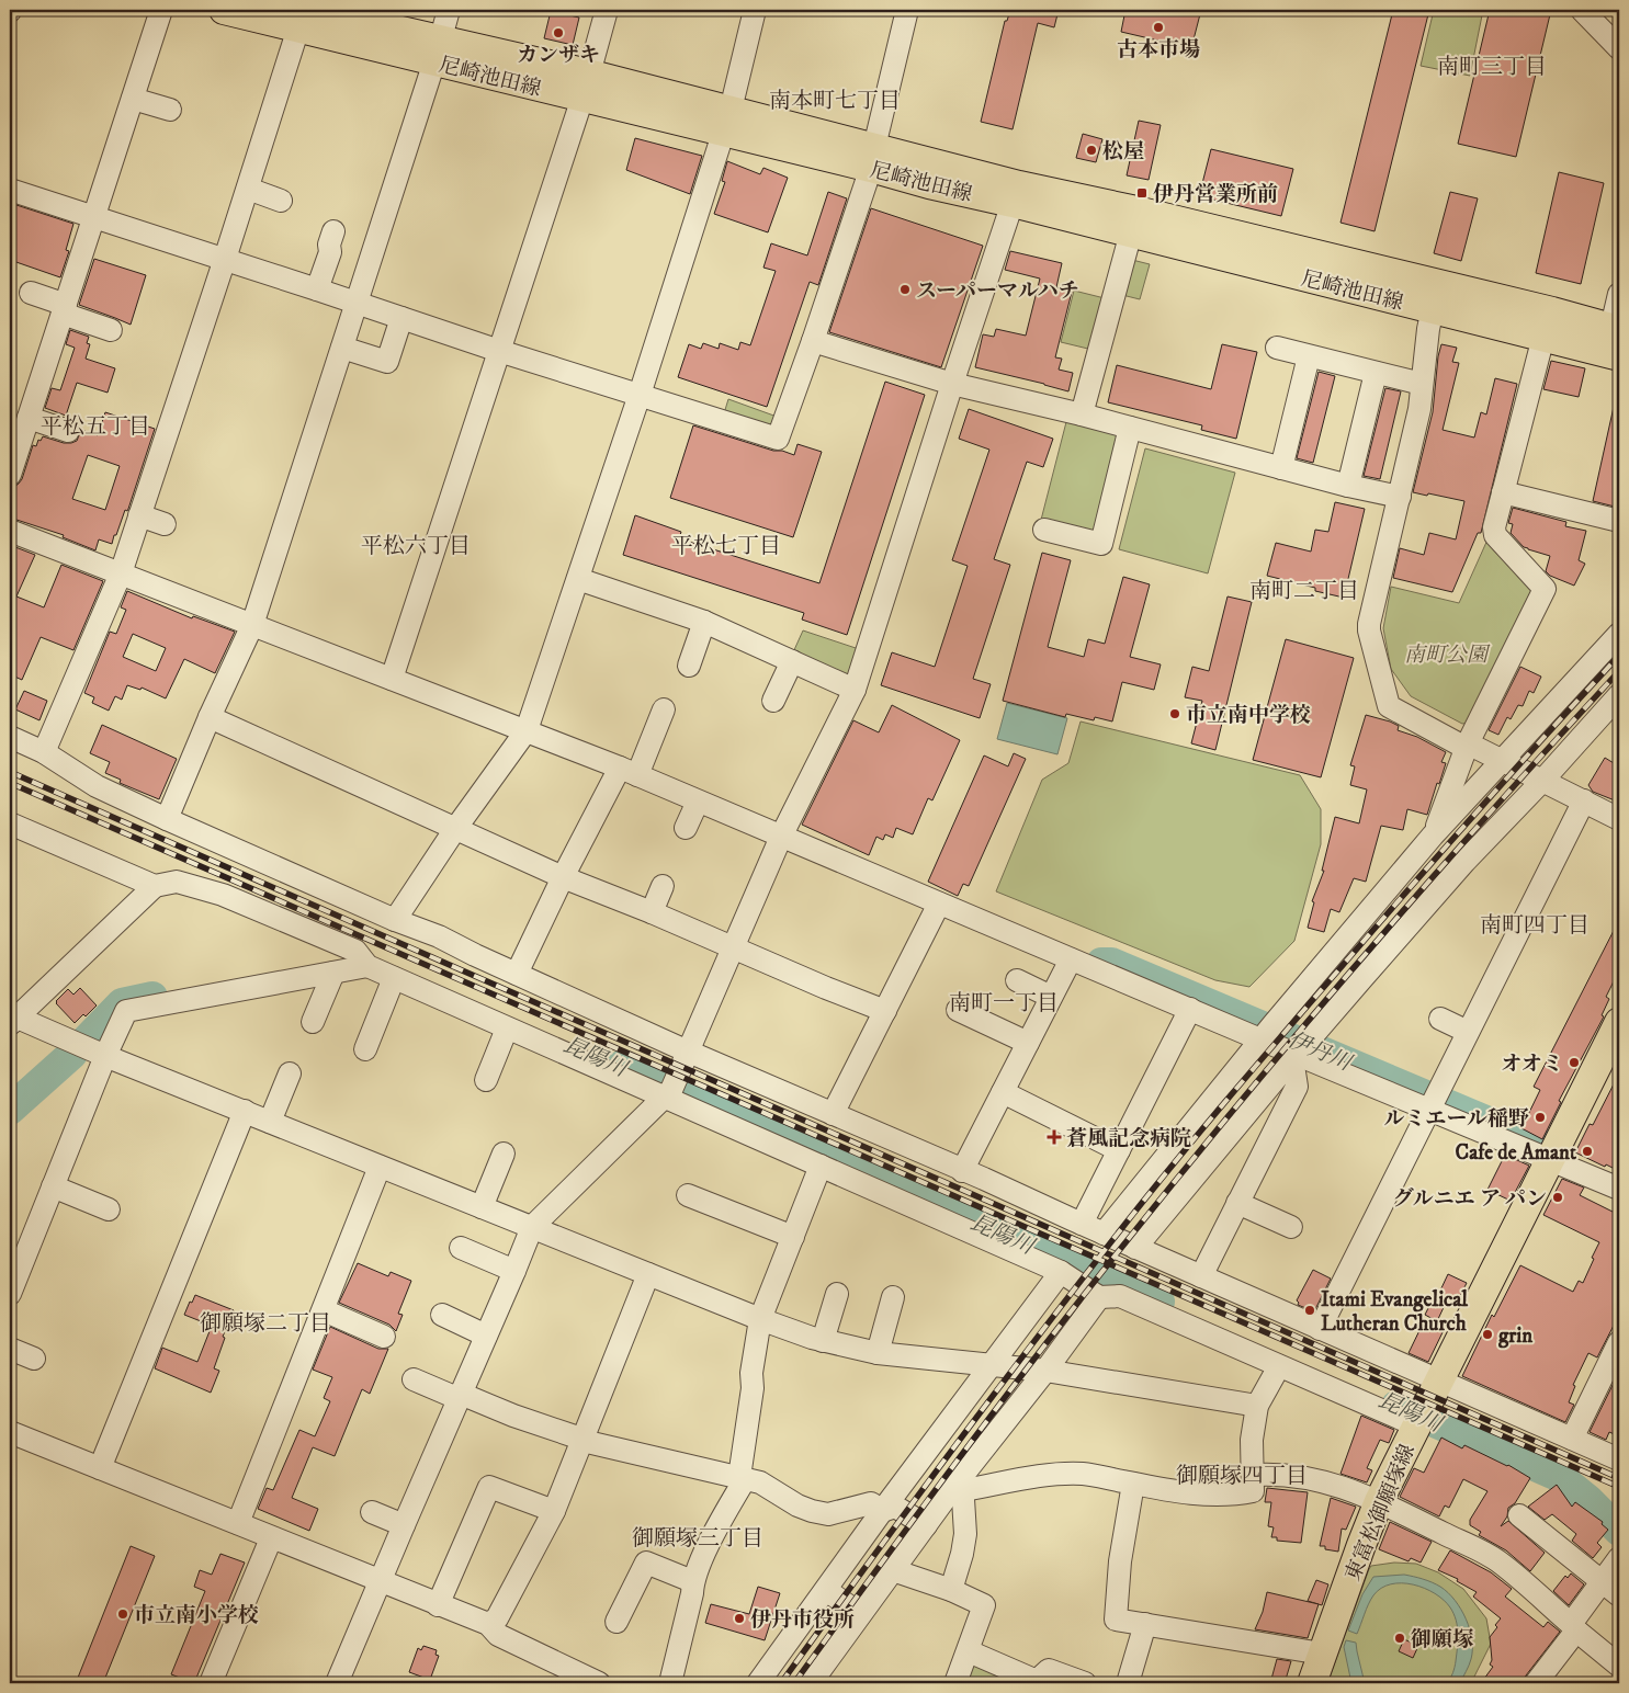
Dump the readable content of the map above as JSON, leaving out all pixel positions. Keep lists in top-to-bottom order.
{
  "streets": {
    "main road": ["尼崎池田線", "東富松御願塚線"]
  },
  "districts": [
    "南町三丁目",
    "南本町七丁目",
    "平松五丁目",
    "平松六丁目",
    "平松七丁目",
    "南町二丁目",
    "南町四丁目",
    "南町一丁目",
    "御願塚二丁目",
    "御願塚四丁目",
    "御願塚三丁目"
  ],
  "water": ["伊丹川", "昆陽川"],
  "parks": ["南町公園"],
  "places": {
    "other": [
      "古本市場",
      "カンザキ",
      "松屋",
      "スーパーマルハチ",
      "市立南中学校",
      "オオミ",
      "ルミエール稲野",
      "Cafe de Amant",
      "グルニエ ア パン",
      "Itami Evangelical Lutheran Church",
      "grin",
      "市立南小学校",
      "伊丹市役所",
      "御願塚"
    ],
    "transit": ["伊丹営業所前"],
    "health": ["蒼風記念病院"]
  }
}
